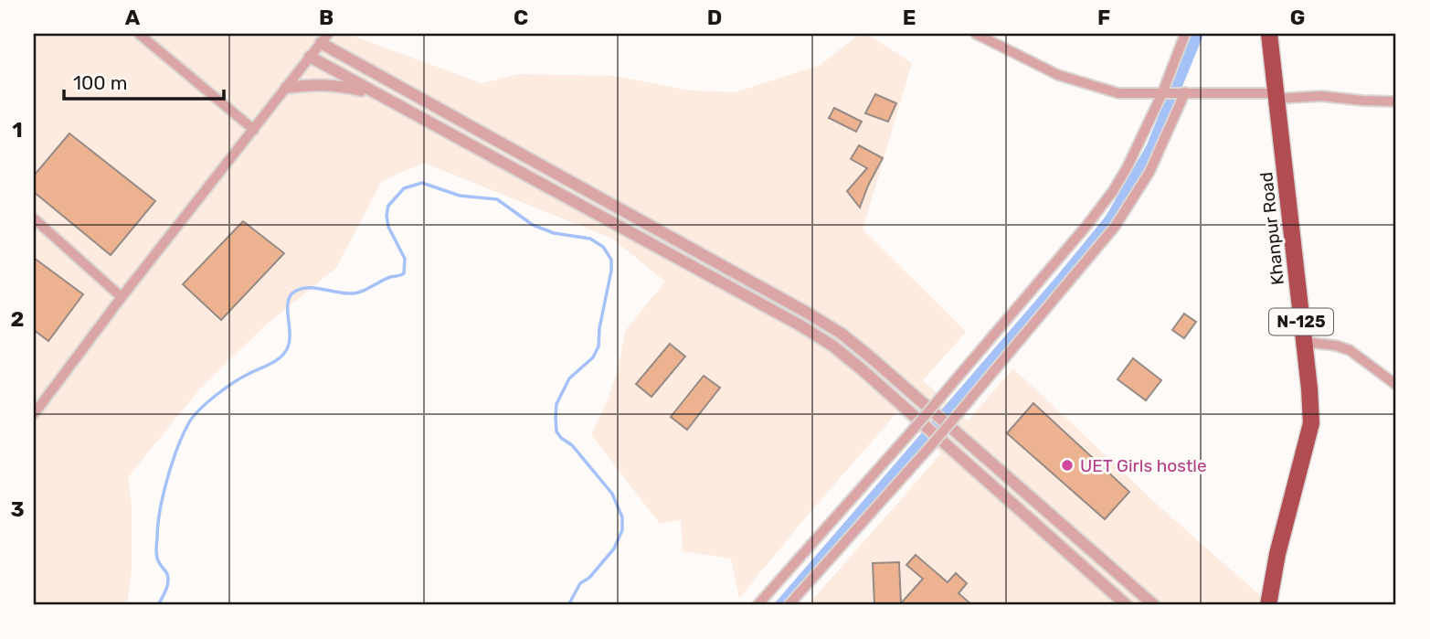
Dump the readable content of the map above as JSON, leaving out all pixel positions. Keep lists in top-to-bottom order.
{
  "streets": {
    "highway": ["Khanpur Road", "N-125"]
  },
  "places": ["UET Girls hostle"],
  "scale_bar": "100 m",
  "grid": {
    "columns": [
      "A",
      "B",
      "C",
      "D",
      "E",
      "F",
      "G"
    ],
    "rows": ["1", "2", "3"]
  }
}
